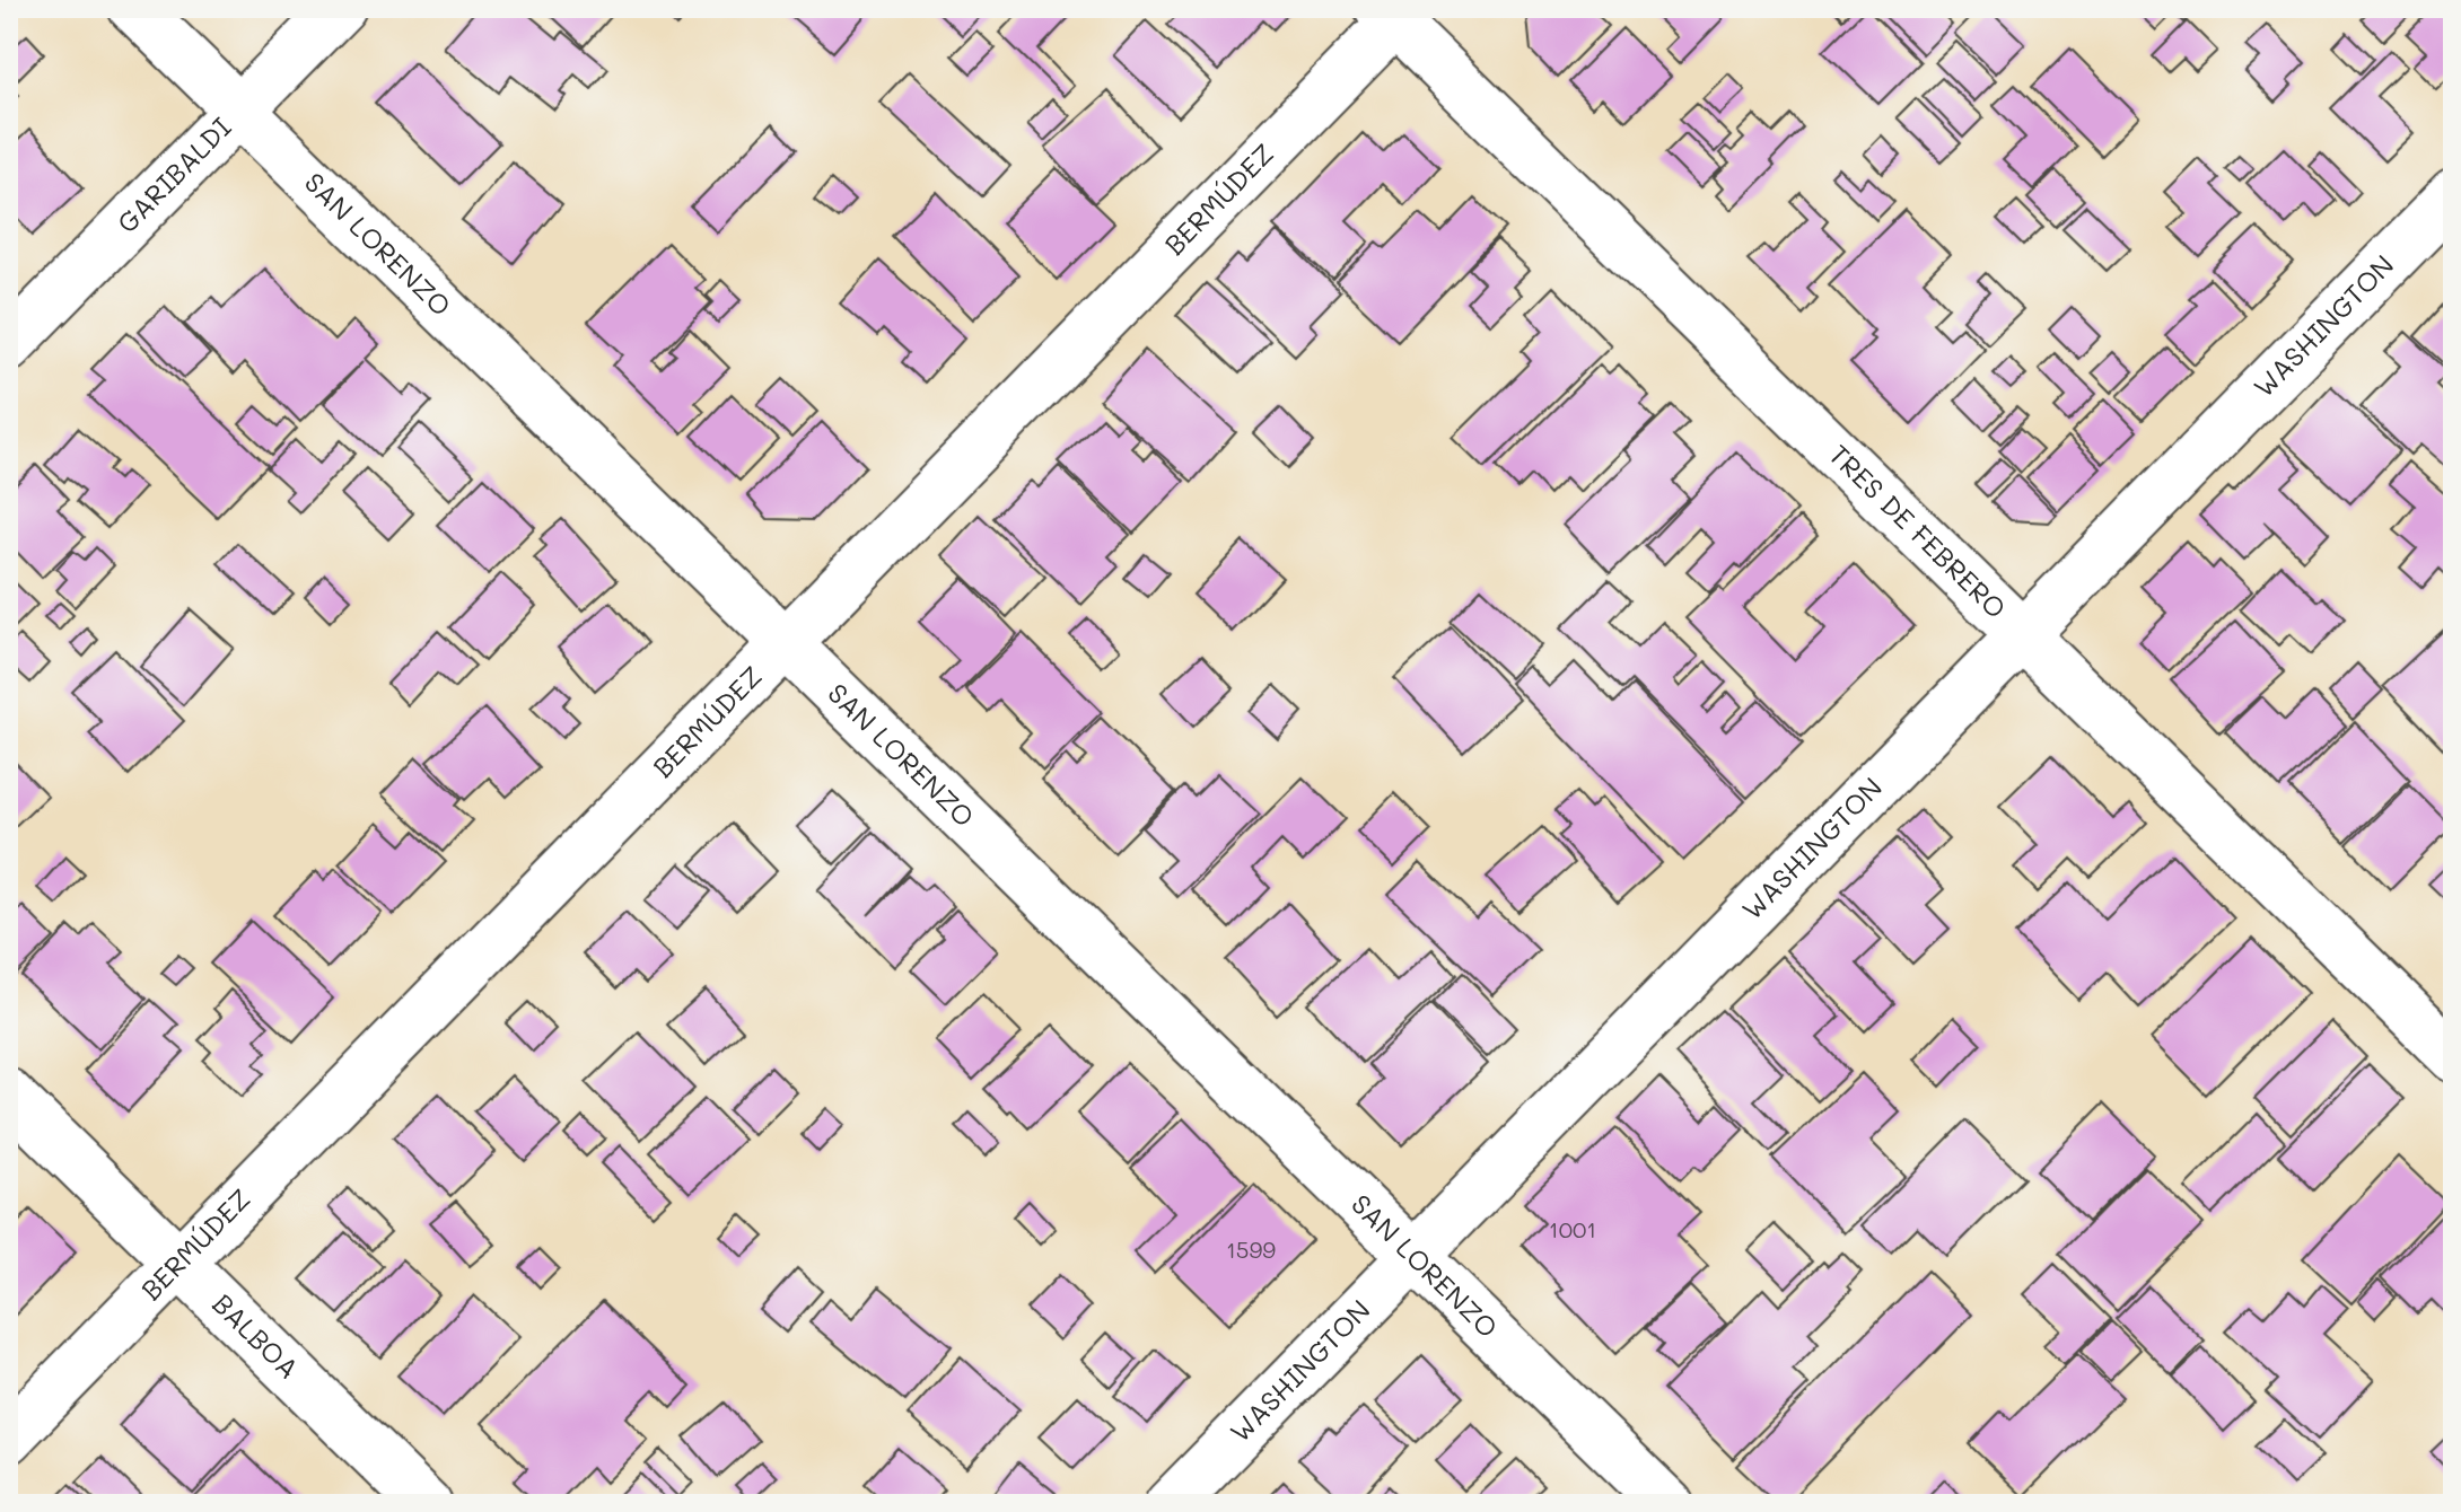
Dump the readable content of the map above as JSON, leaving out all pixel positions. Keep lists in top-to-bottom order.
{
  "streets": {
    "street": [
      "GARIBALDI",
      "BERMÚDEZ",
      "SAN LORENZO",
      "WASHINGTON",
      "TRES DE FEBRERO",
      "BALBOA"
    ]
  },
  "crossings": [
    ["GARIBALDI", "SAN LORENZO"],
    ["BERMÚDEZ", "SAN LORENZO"],
    ["BERMÚDEZ", "TRES DE FEBRERO"],
    ["BERMÚDEZ", "BALBOA"],
    ["SAN LORENZO", "WASHINGTON"],
    ["WASHINGTON", "TRES DE FEBRERO"]
  ],
  "house_numbers": ["1001", "1599"]
}
